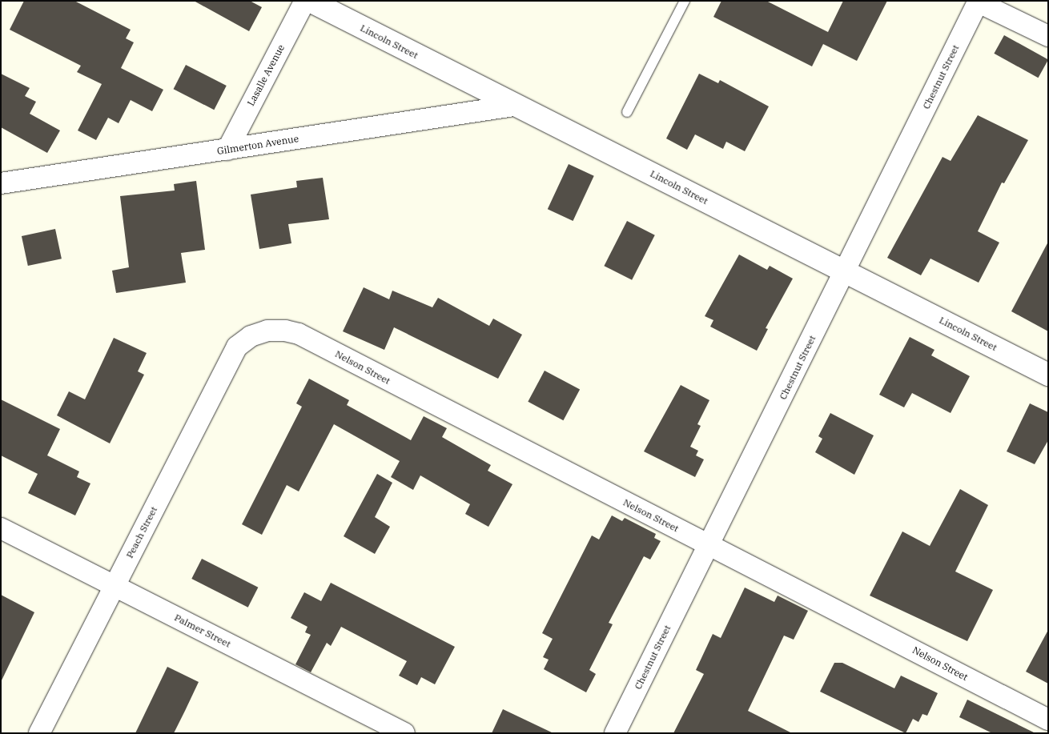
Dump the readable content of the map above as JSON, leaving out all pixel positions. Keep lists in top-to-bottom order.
{
  "streets": {
    "street": [
      "Lincoln Street",
      "Lasalle Avenue",
      "Chestnut Street",
      "Gilmerton Avenue",
      "Nelson Street",
      "Peach Street",
      "Palmer Street"
    ]
  },
  "crossings": [
    ["Lincoln Street", "Chestnut Street"],
    ["Lincoln Street", "Gilmerton Avenue"],
    ["Lasalle Avenue", "Gilmerton Avenue"],
    ["Chestnut Street", "Nelson Street"],
    ["Nelson Street", "Peach Street"],
    ["Peach Street", "Palmer Street"]
  ]
}
